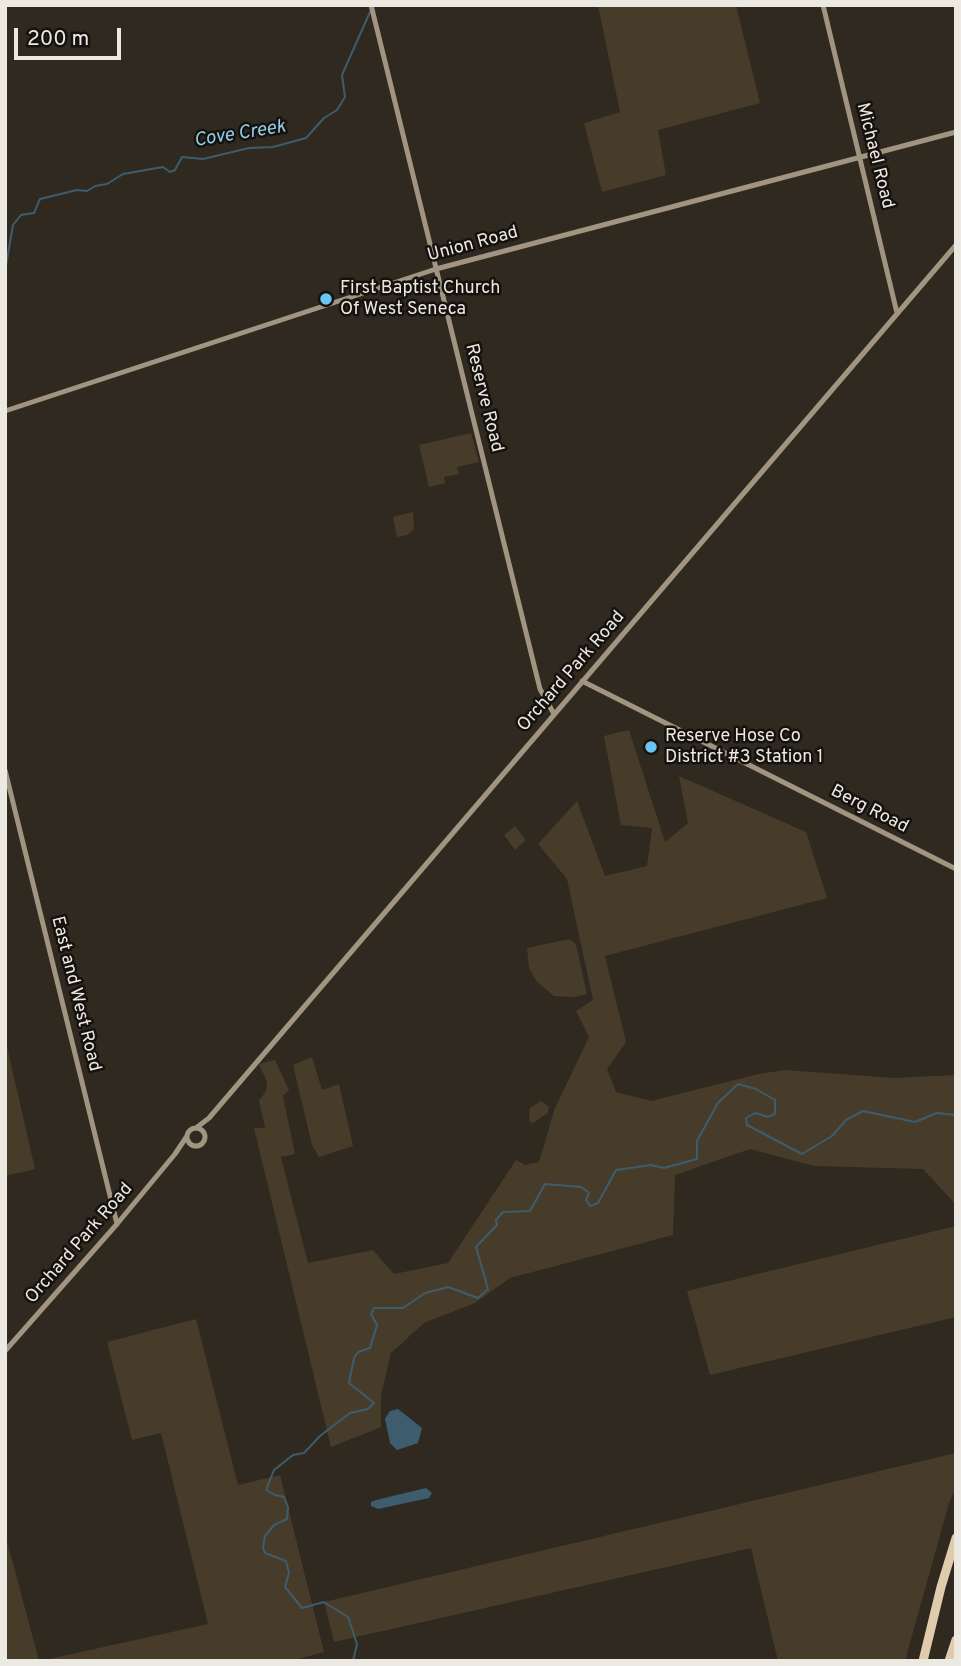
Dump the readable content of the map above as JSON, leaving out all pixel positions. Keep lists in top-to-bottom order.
{
  "streets": {
    "main road": [
      "Michael Road",
      "Union Road",
      "Reserve Road",
      "Orchard Park Road",
      "Berg Road",
      "East and West Road"
    ]
  },
  "crossings": [
    ["Michael Road", "Union Road"],
    ["Michael Road", "Orchard Park Road"],
    ["Union Road", "Reserve Road"],
    ["Reserve Road", "Orchard Park Road"],
    ["Orchard Park Road", "Berg Road"],
    ["Orchard Park Road", "East and West Road"]
  ],
  "water": ["Cove Creek"],
  "places": ["First Baptist Church Of West Seneca", "Reserve Hose Co District #3 Station 1"],
  "scale_bar": "200 m"
}
